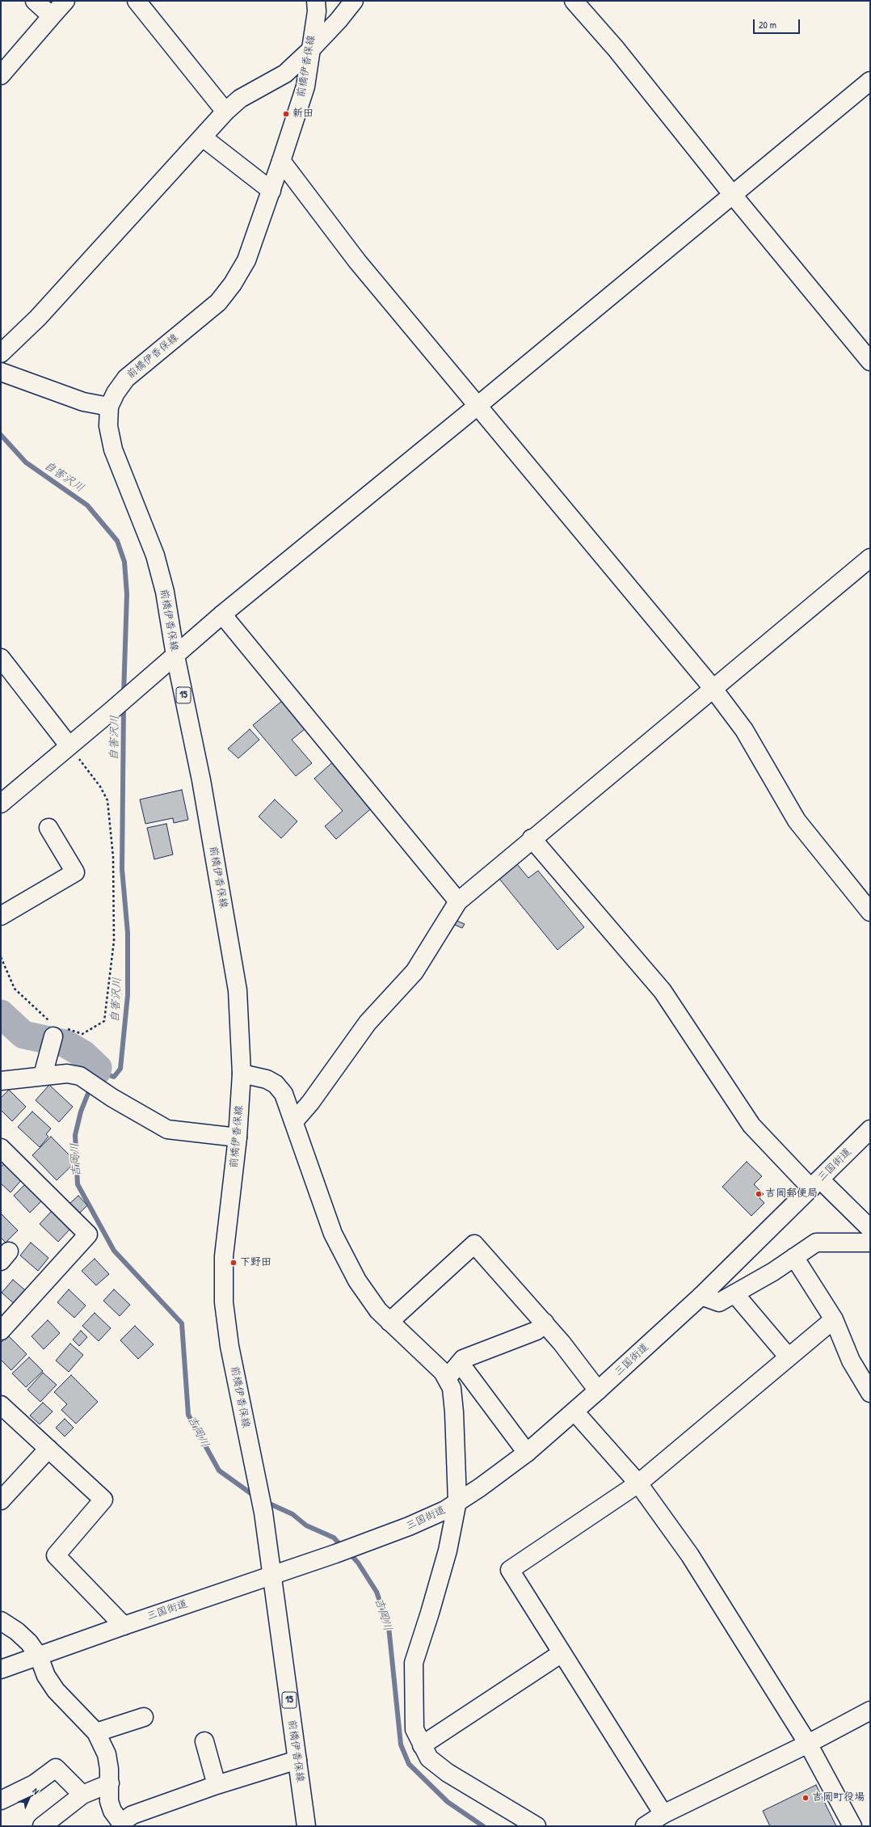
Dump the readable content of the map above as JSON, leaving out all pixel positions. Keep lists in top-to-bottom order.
{
  "streets": {
    "street": ["前橋伊香保線", "15", "三国街道"]
  },
  "crossings": [
    ["前橋伊香保線", "三国街道"]
  ],
  "water": ["自害沢川", "吉岡川"],
  "places": [
    "新田",
    "吉岡郵便局",
    "下野田",
    "吉岡町役場"
  ],
  "scale_bar": "20 m",
  "north": "top right"
}
